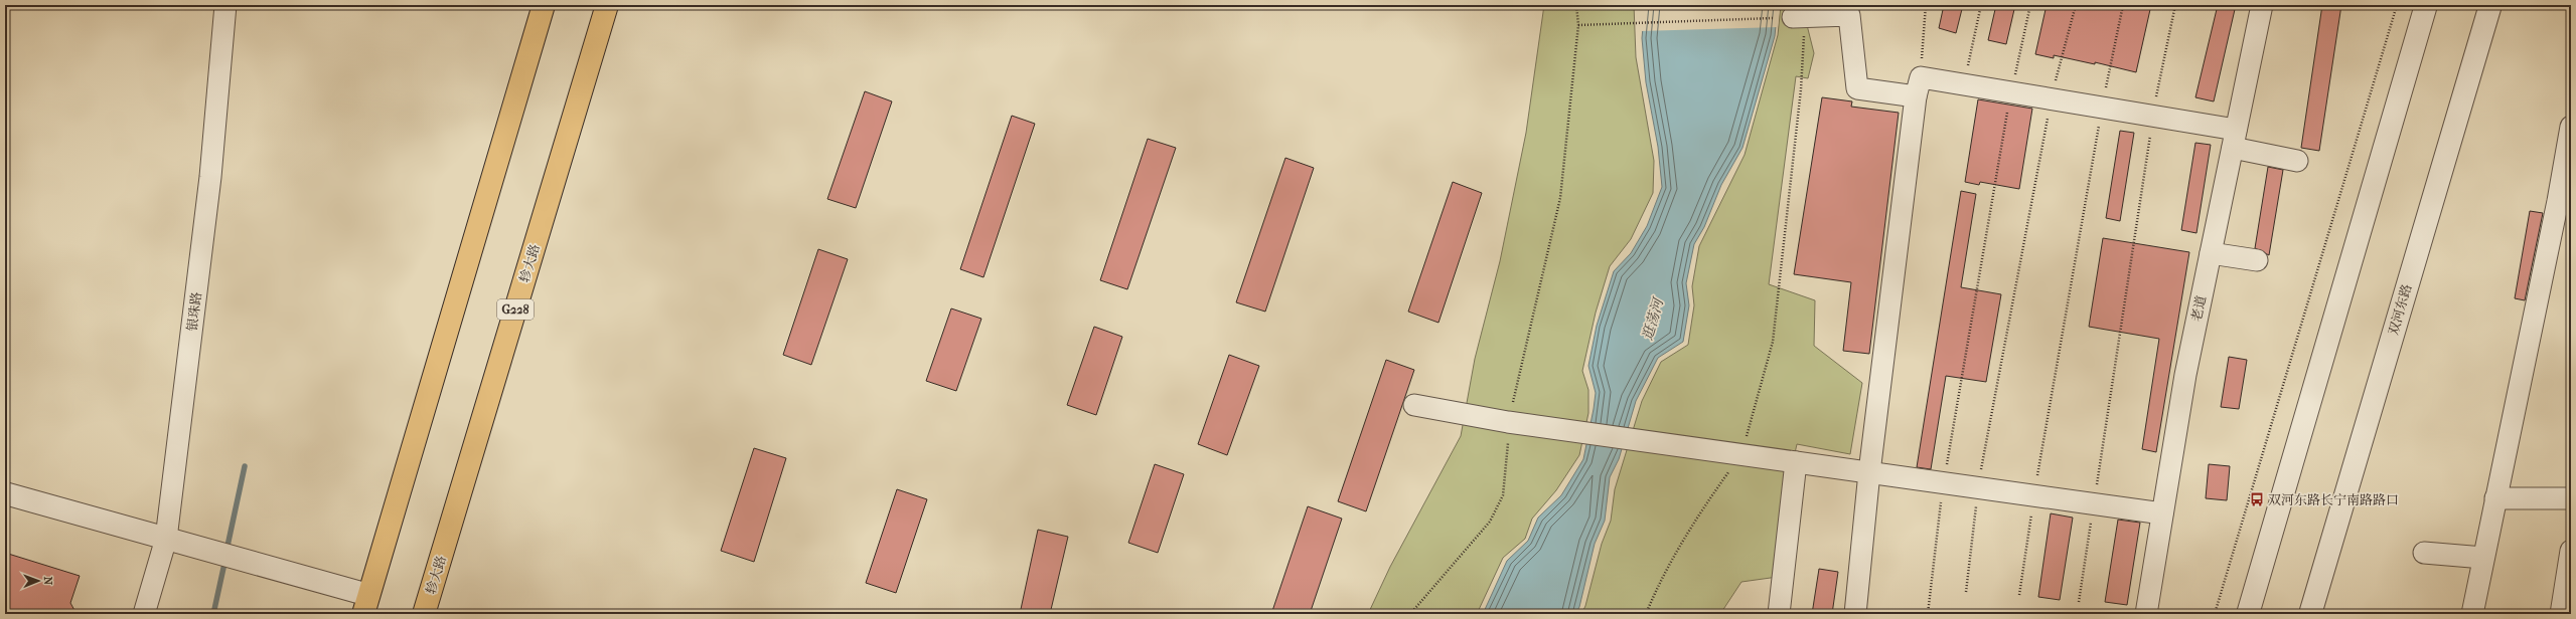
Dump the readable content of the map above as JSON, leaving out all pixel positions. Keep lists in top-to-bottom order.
{
  "streets": {
    "highway": ["轸大路", "G228"],
    "street": ["老道", "双河东路", "银珠路"]
  },
  "water": ["逛荡河"],
  "places": {
    "bus stop": ["双河东路长宁南路路口"]
  },
  "north": "right"
}
